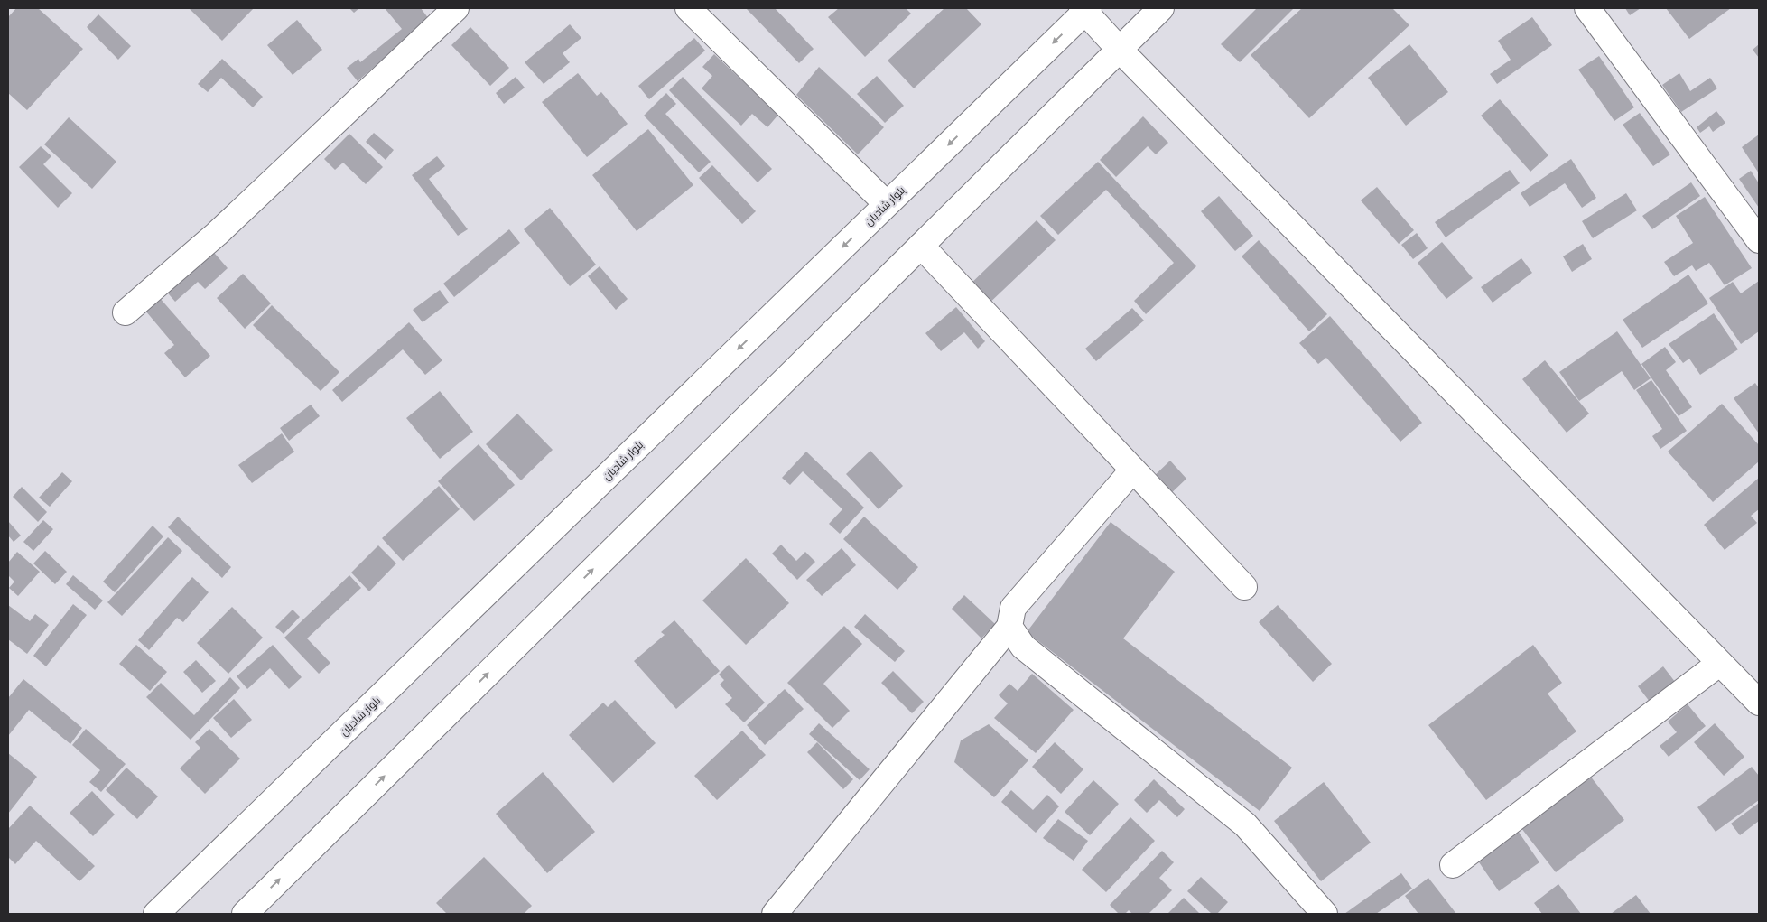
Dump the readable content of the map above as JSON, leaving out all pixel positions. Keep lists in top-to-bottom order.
{
  "streets": {
    "street": ["بلوار شادیان"]
  }
}
